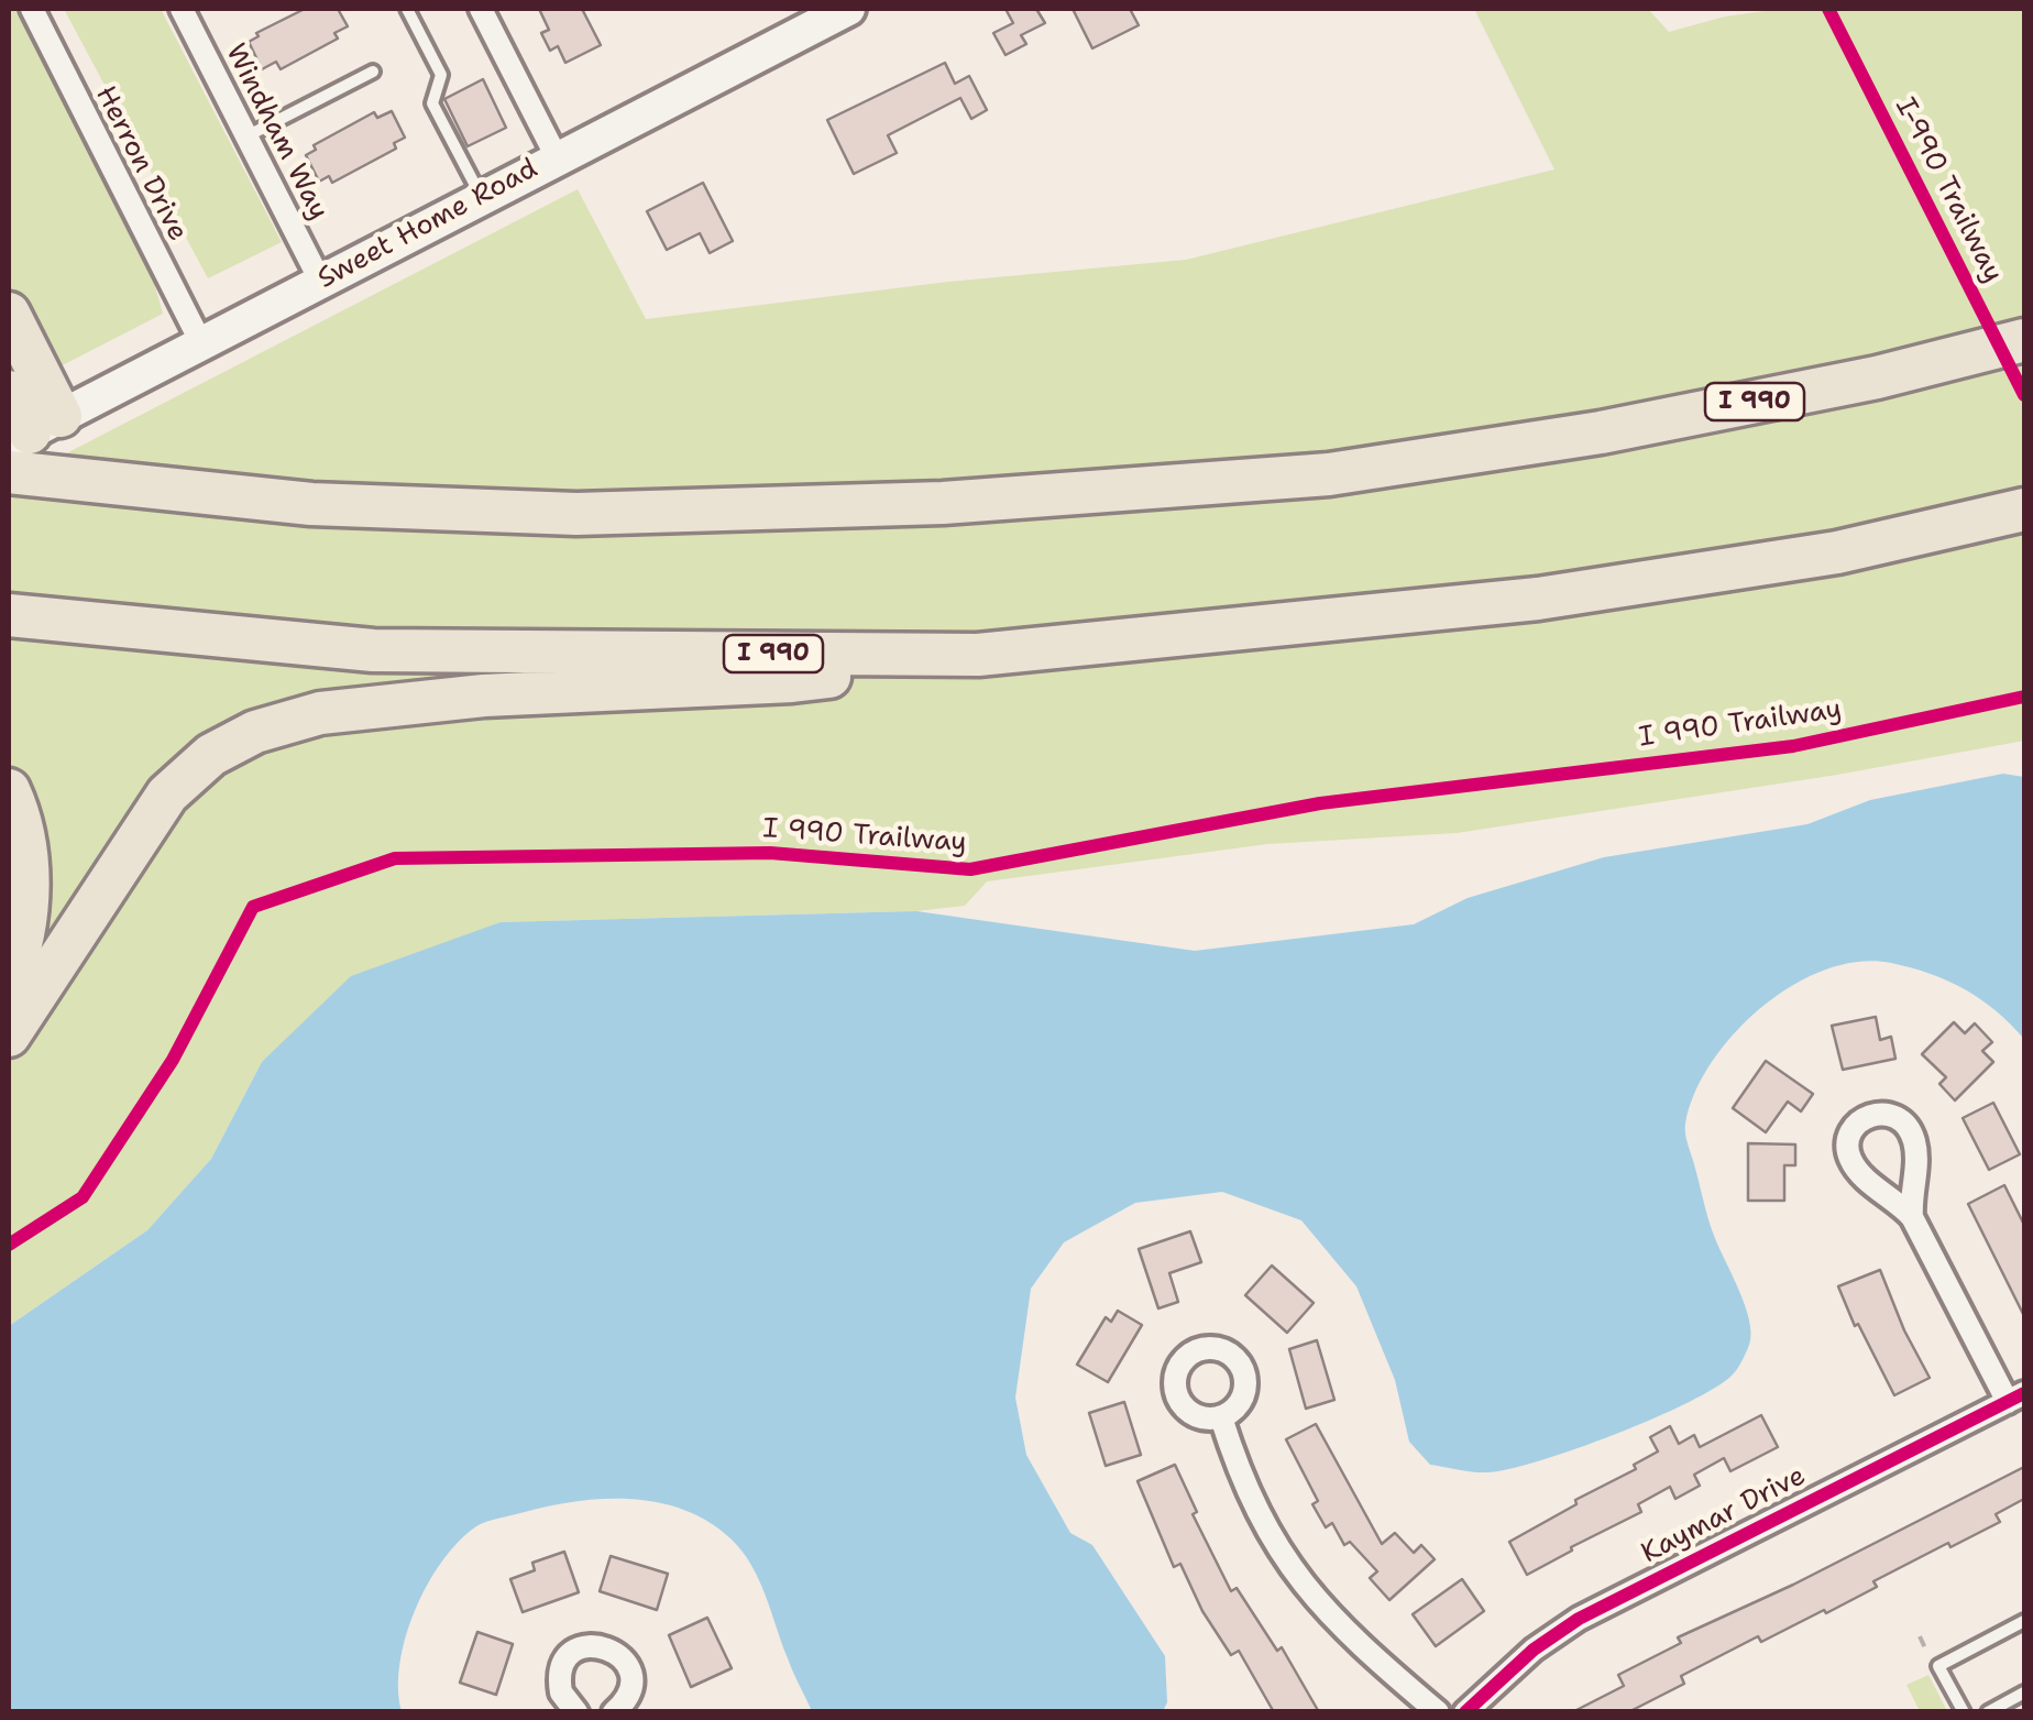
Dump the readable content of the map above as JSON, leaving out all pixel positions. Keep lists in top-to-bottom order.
{
  "streets": {
    "highway": ["I 990"],
    "main road": ["Sweet Home Road"],
    "street": ["Windham Way", "Herron Drive", "Kaymar Drive"],
    "cycle path": ["I-990 Trailway", "I 990 Trailway"]
  },
  "crossings": [
    ["Windham Way", "Sweet Home Road"],
    ["Herron Drive", "Sweet Home Road"]
  ]
}
